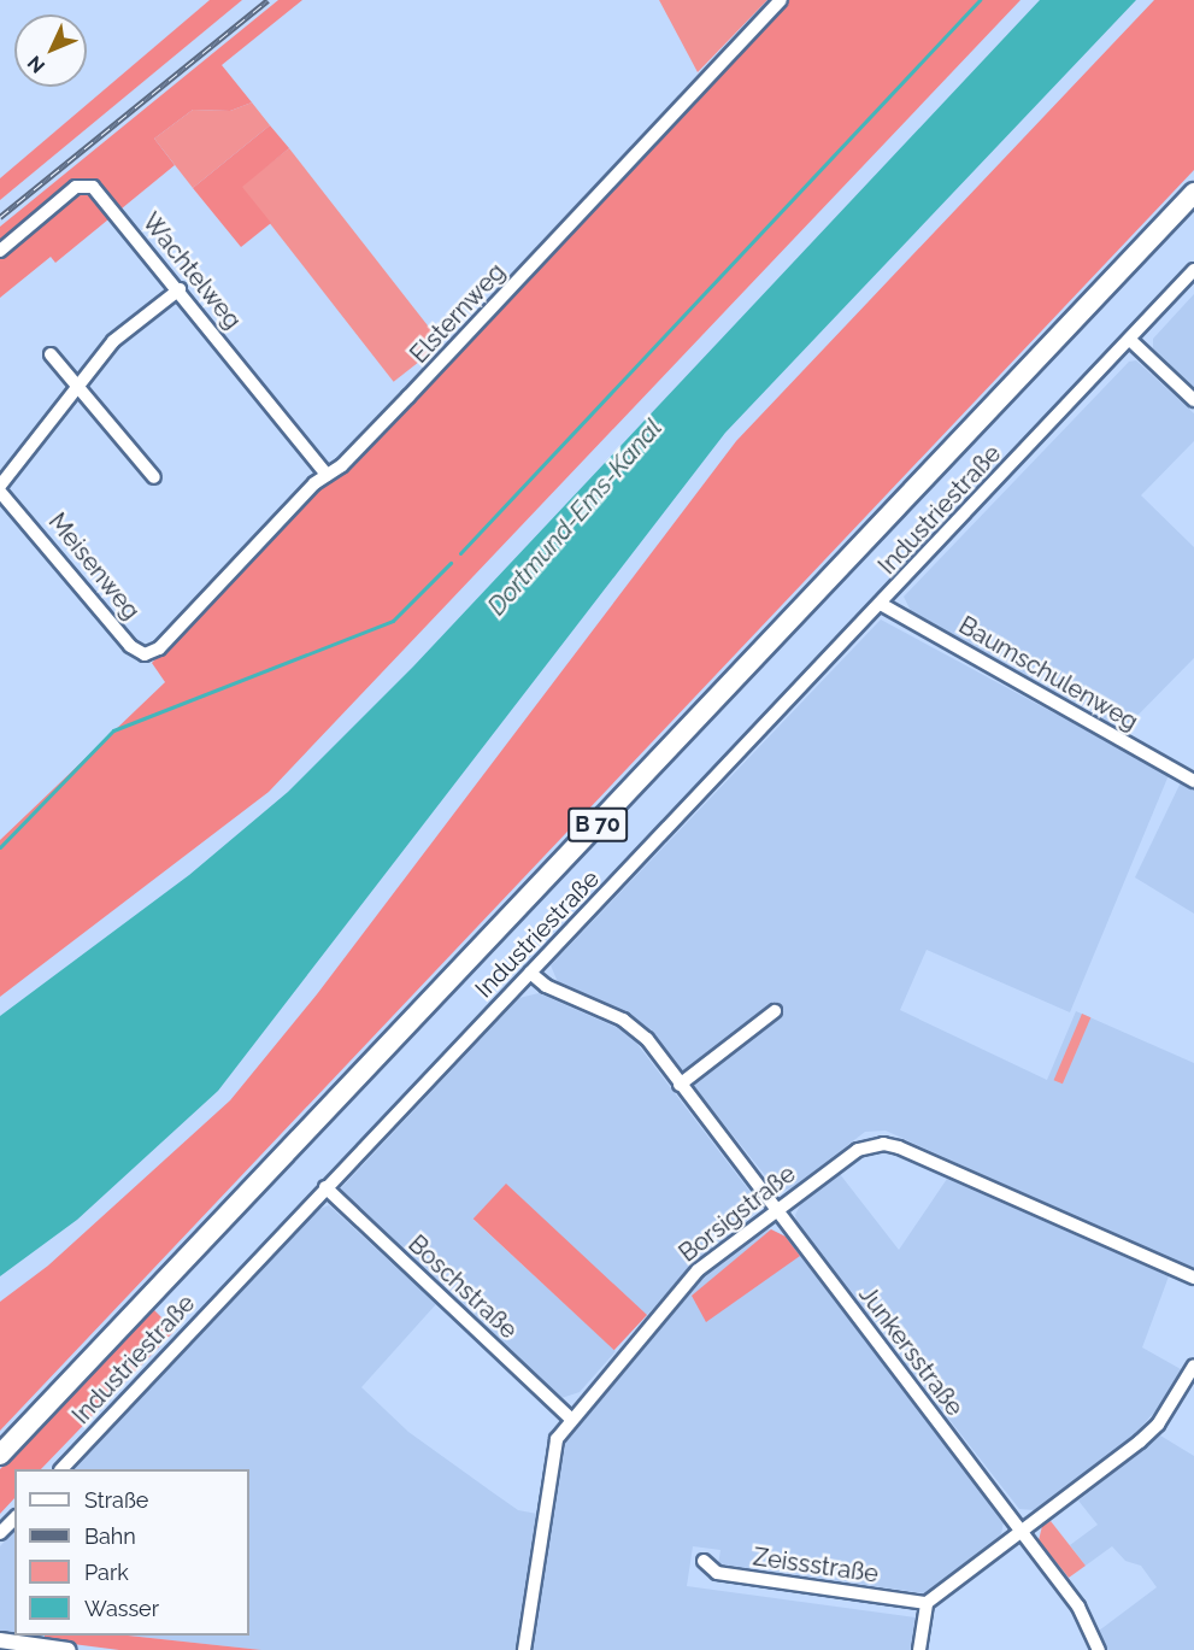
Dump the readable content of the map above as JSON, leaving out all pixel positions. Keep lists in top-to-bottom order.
{
  "streets": {
    "main road": ["B 70"],
    "street": [
      "Wachtelweg",
      "Elsternweg",
      "Industriestraße",
      "Meisenweg",
      "Baumschulenweg",
      "Borsigstraße",
      "Boschstraße",
      "Junkersstraße",
      "Zeissstraße"
    ]
  },
  "crossings": [
    ["Wachtelweg", "Elsternweg"],
    ["Elsternweg", "Meisenweg"],
    ["Industriestraße", "Baumschulenweg"],
    ["Industriestraße", "Boschstraße"],
    ["Industriestraße", "Junkersstraße"],
    ["Borsigstraße", "Boschstraße"],
    ["Borsigstraße", "Junkersstraße"]
  ],
  "water": ["Dortmund-Ems-Kanal"],
  "legend": [
    "Straße",
    "Bahn",
    "Park",
    "Wasser"
  ],
  "north": "bottom left"
}
